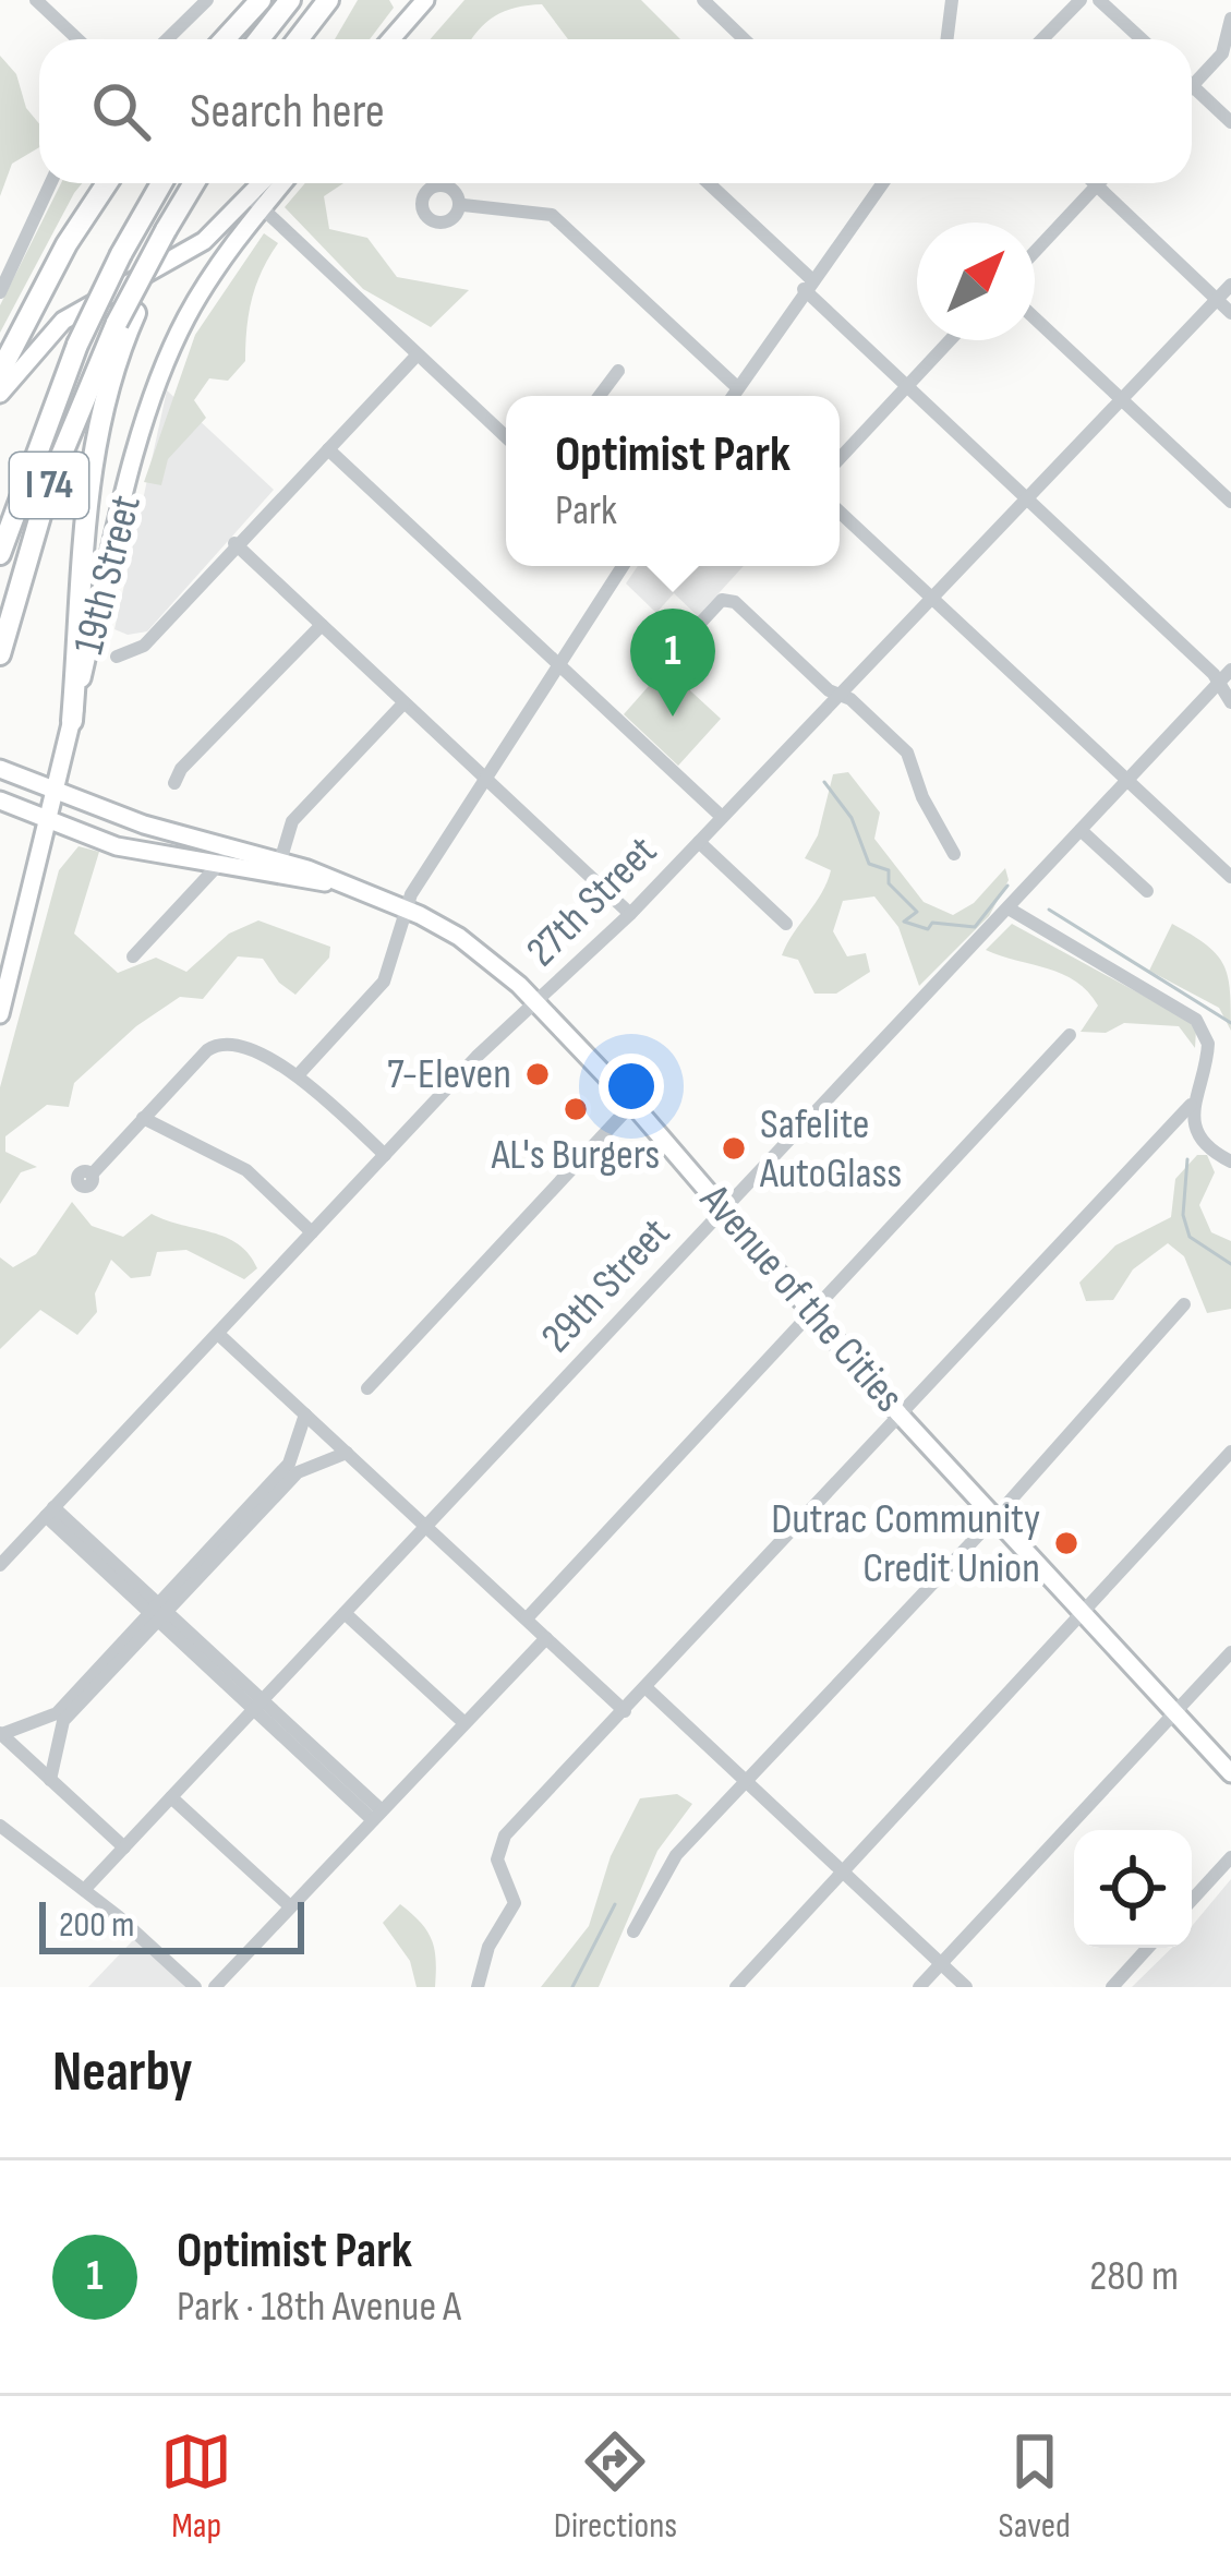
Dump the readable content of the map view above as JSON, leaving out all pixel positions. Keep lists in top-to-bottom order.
{
  "streets": {
    "highway": ["I 74"],
    "main road": ["19th Street", "Avenue of the Cities"],
    "street": ["27th Street", "29th Street"]
  },
  "crossings": [
    ["19th Street", "Avenue of the Cities"],
    ["27th Street", "Avenue of the Cities"],
    ["29th Street", "Avenue of the Cities"]
  ],
  "places": [
    "7-Eleven",
    "AL's Burgers",
    "Safelite AutoGlass",
    "Dutrac Community Credit Union"
  ],
  "scale_bar": "200 m",
  "north": "top right",
  "page": {
    "search": "Search here",
    "popup": ["Optimist Park", "Park"],
    "pins": "1",
    "scale": "200 m",
    "heading": "Nearby",
    "list": [
      {
        "mark": "1",
        "name": "Optimist Park",
        "note": "Park · 18th Avenue A",
        "value": "280 m"
      }
    ],
    "nav": ["Map", "Directions", "Saved"]
  }
}
